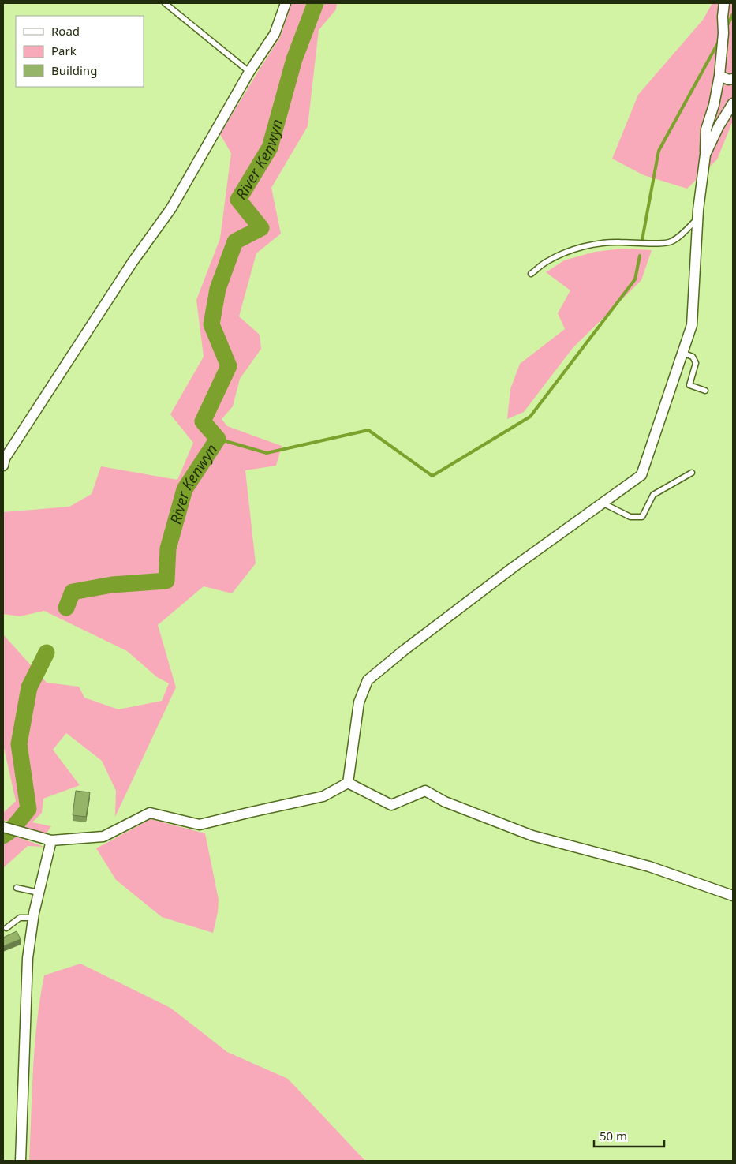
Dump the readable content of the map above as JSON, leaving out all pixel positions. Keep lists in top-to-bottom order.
{
  "water": ["River Kenwyn"],
  "legend": ["Road", "Park", "Building"],
  "scale_bar": "50 m"
}
